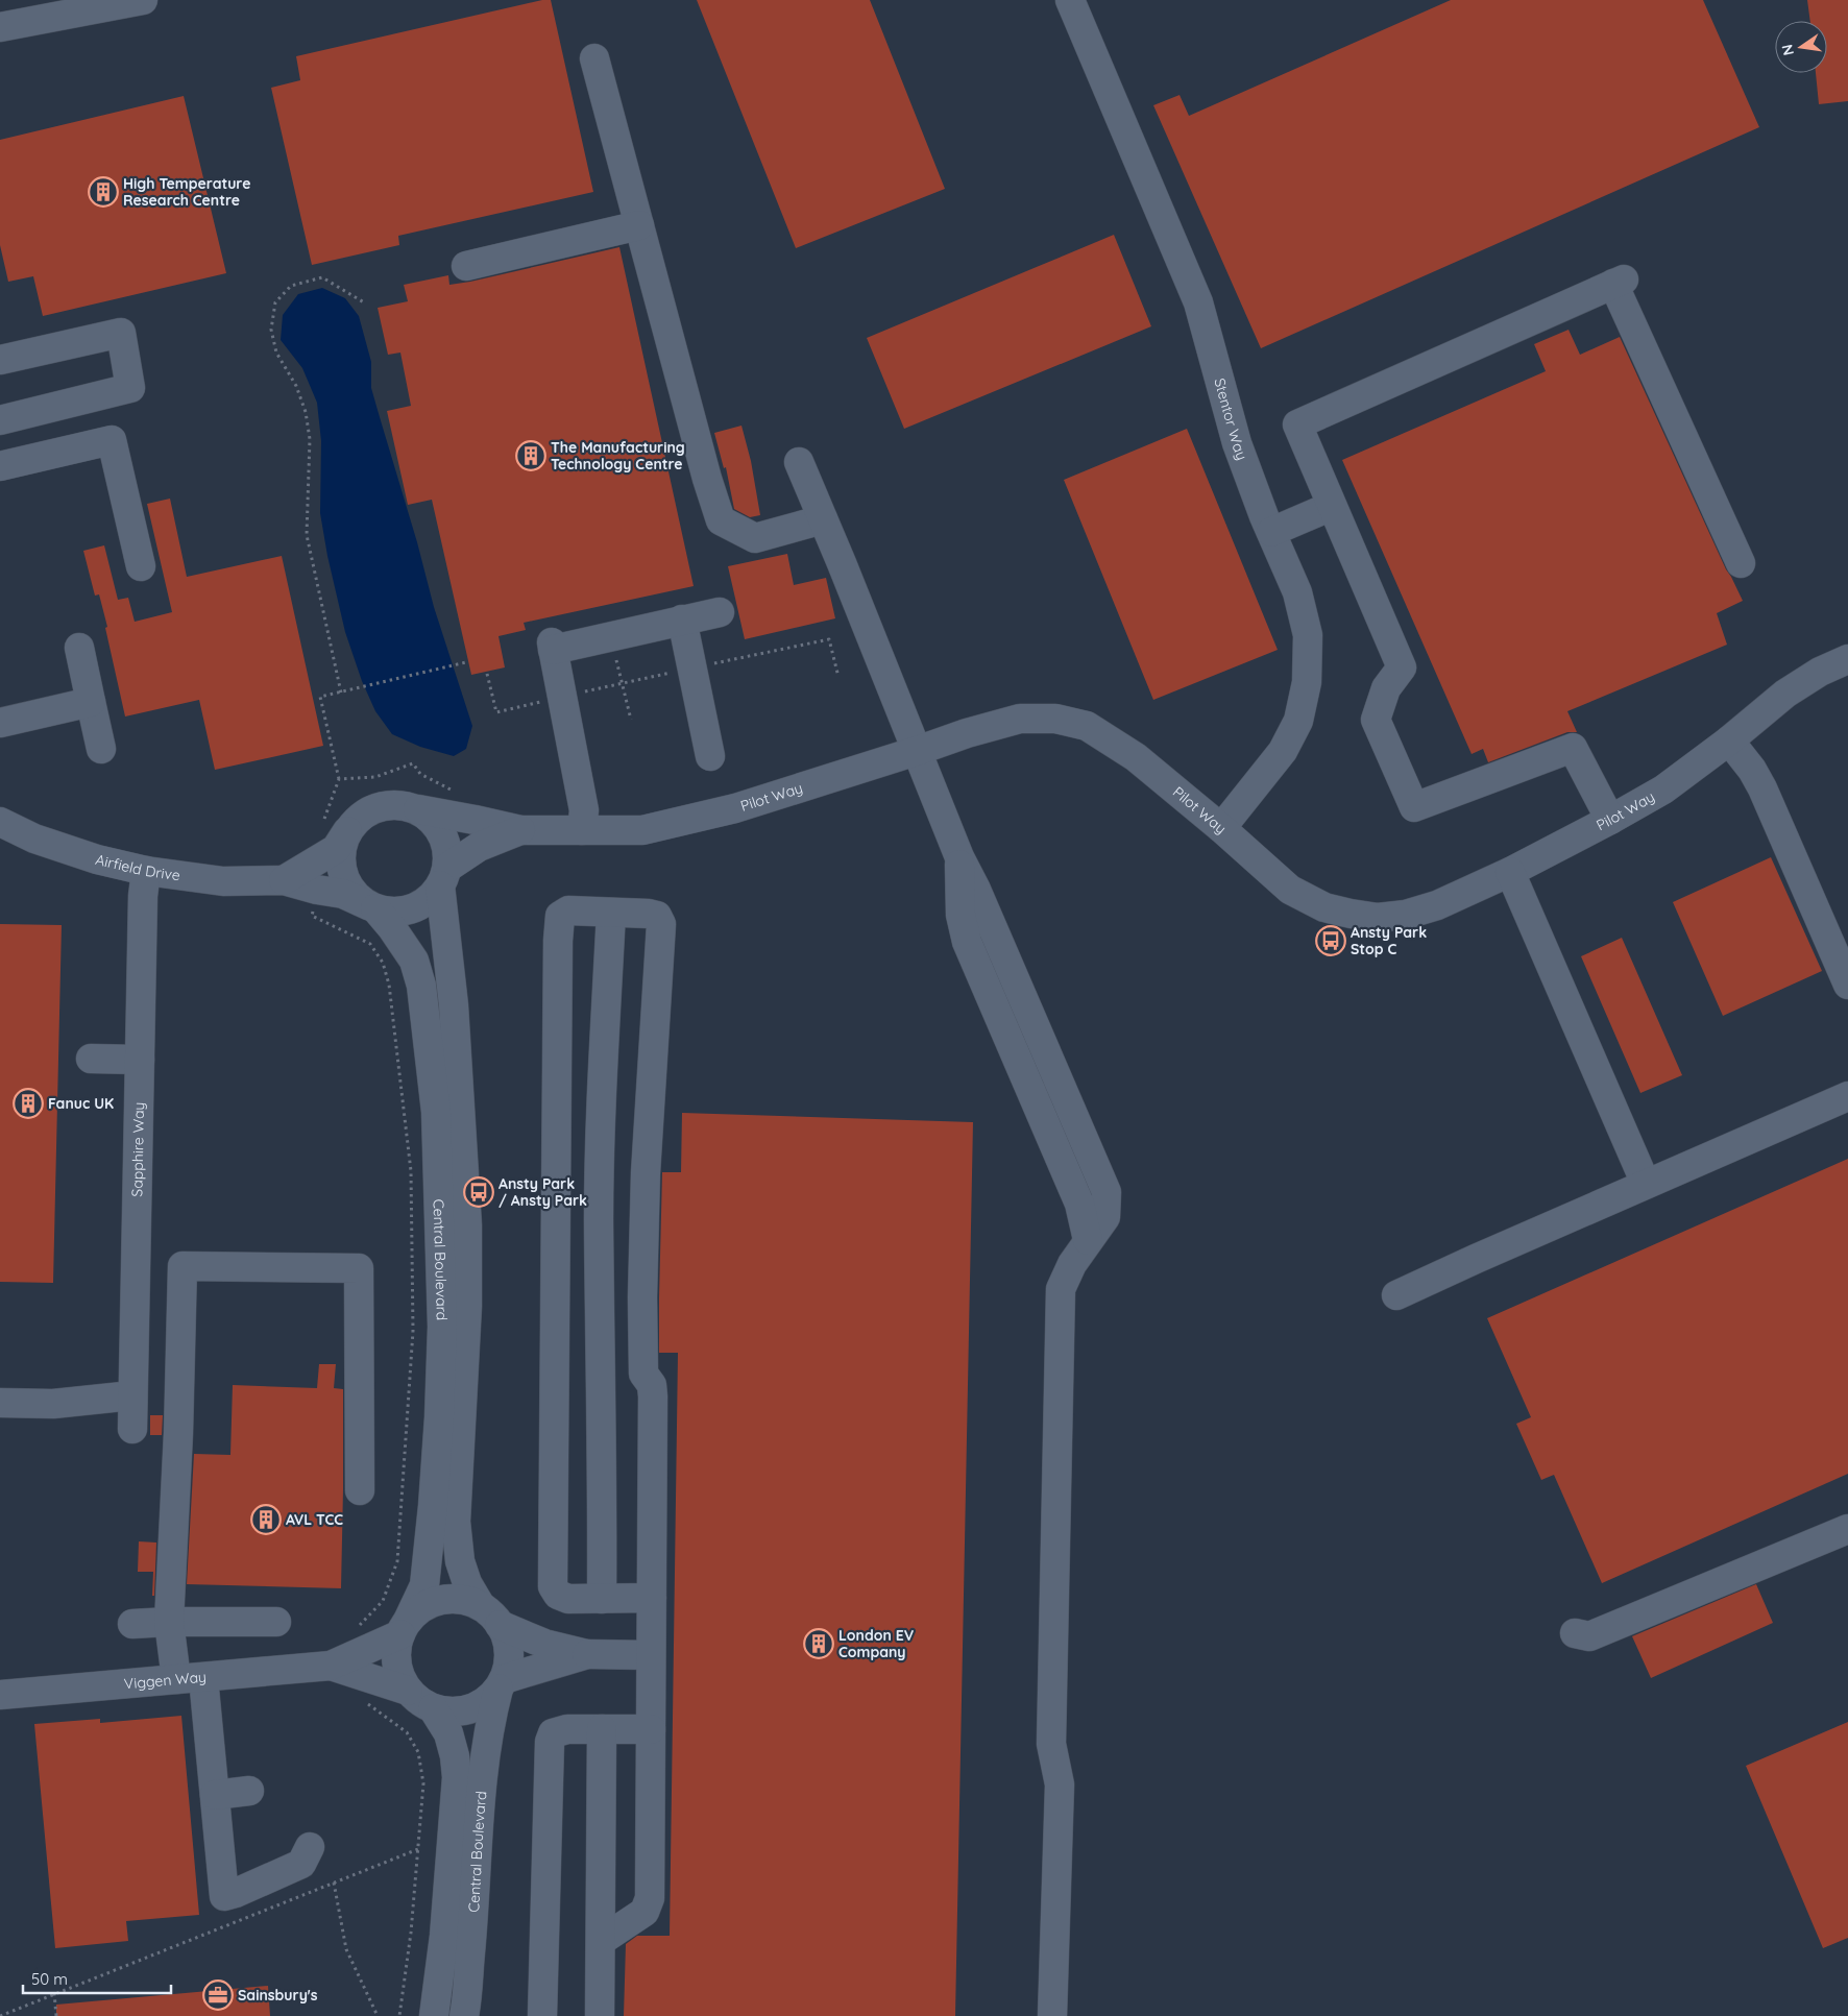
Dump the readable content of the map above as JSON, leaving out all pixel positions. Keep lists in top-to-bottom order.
{
  "streets": {
    "street": [
      "Stentor Way",
      "Pilot Way",
      "Airfield Drive",
      "Sapphire Way",
      "Central Boulevard",
      "Viggen Way"
    ]
  },
  "crossings": [
    ["Stentor Way", "Pilot Way"],
    ["Pilot Way", "Airfield Drive"],
    ["Pilot Way", "Central Boulevard"],
    ["Airfield Drive", "Sapphire Way"],
    ["Airfield Drive", "Central Boulevard"],
    ["Central Boulevard", "Viggen Way"]
  ],
  "places": {
    "building": [
      "High Temperature Research Centre",
      "The Manufacturing Technology Centre",
      "Fanuc UK",
      "AVL TCC",
      "London EV Company"
    ],
    "bus stop": ["Ansty Park Stop C", "Ansty Park / Ansty Park"],
    "office": ["Sainsbury's"]
  },
  "scale_bar": "50 m",
  "north": "left"
}
